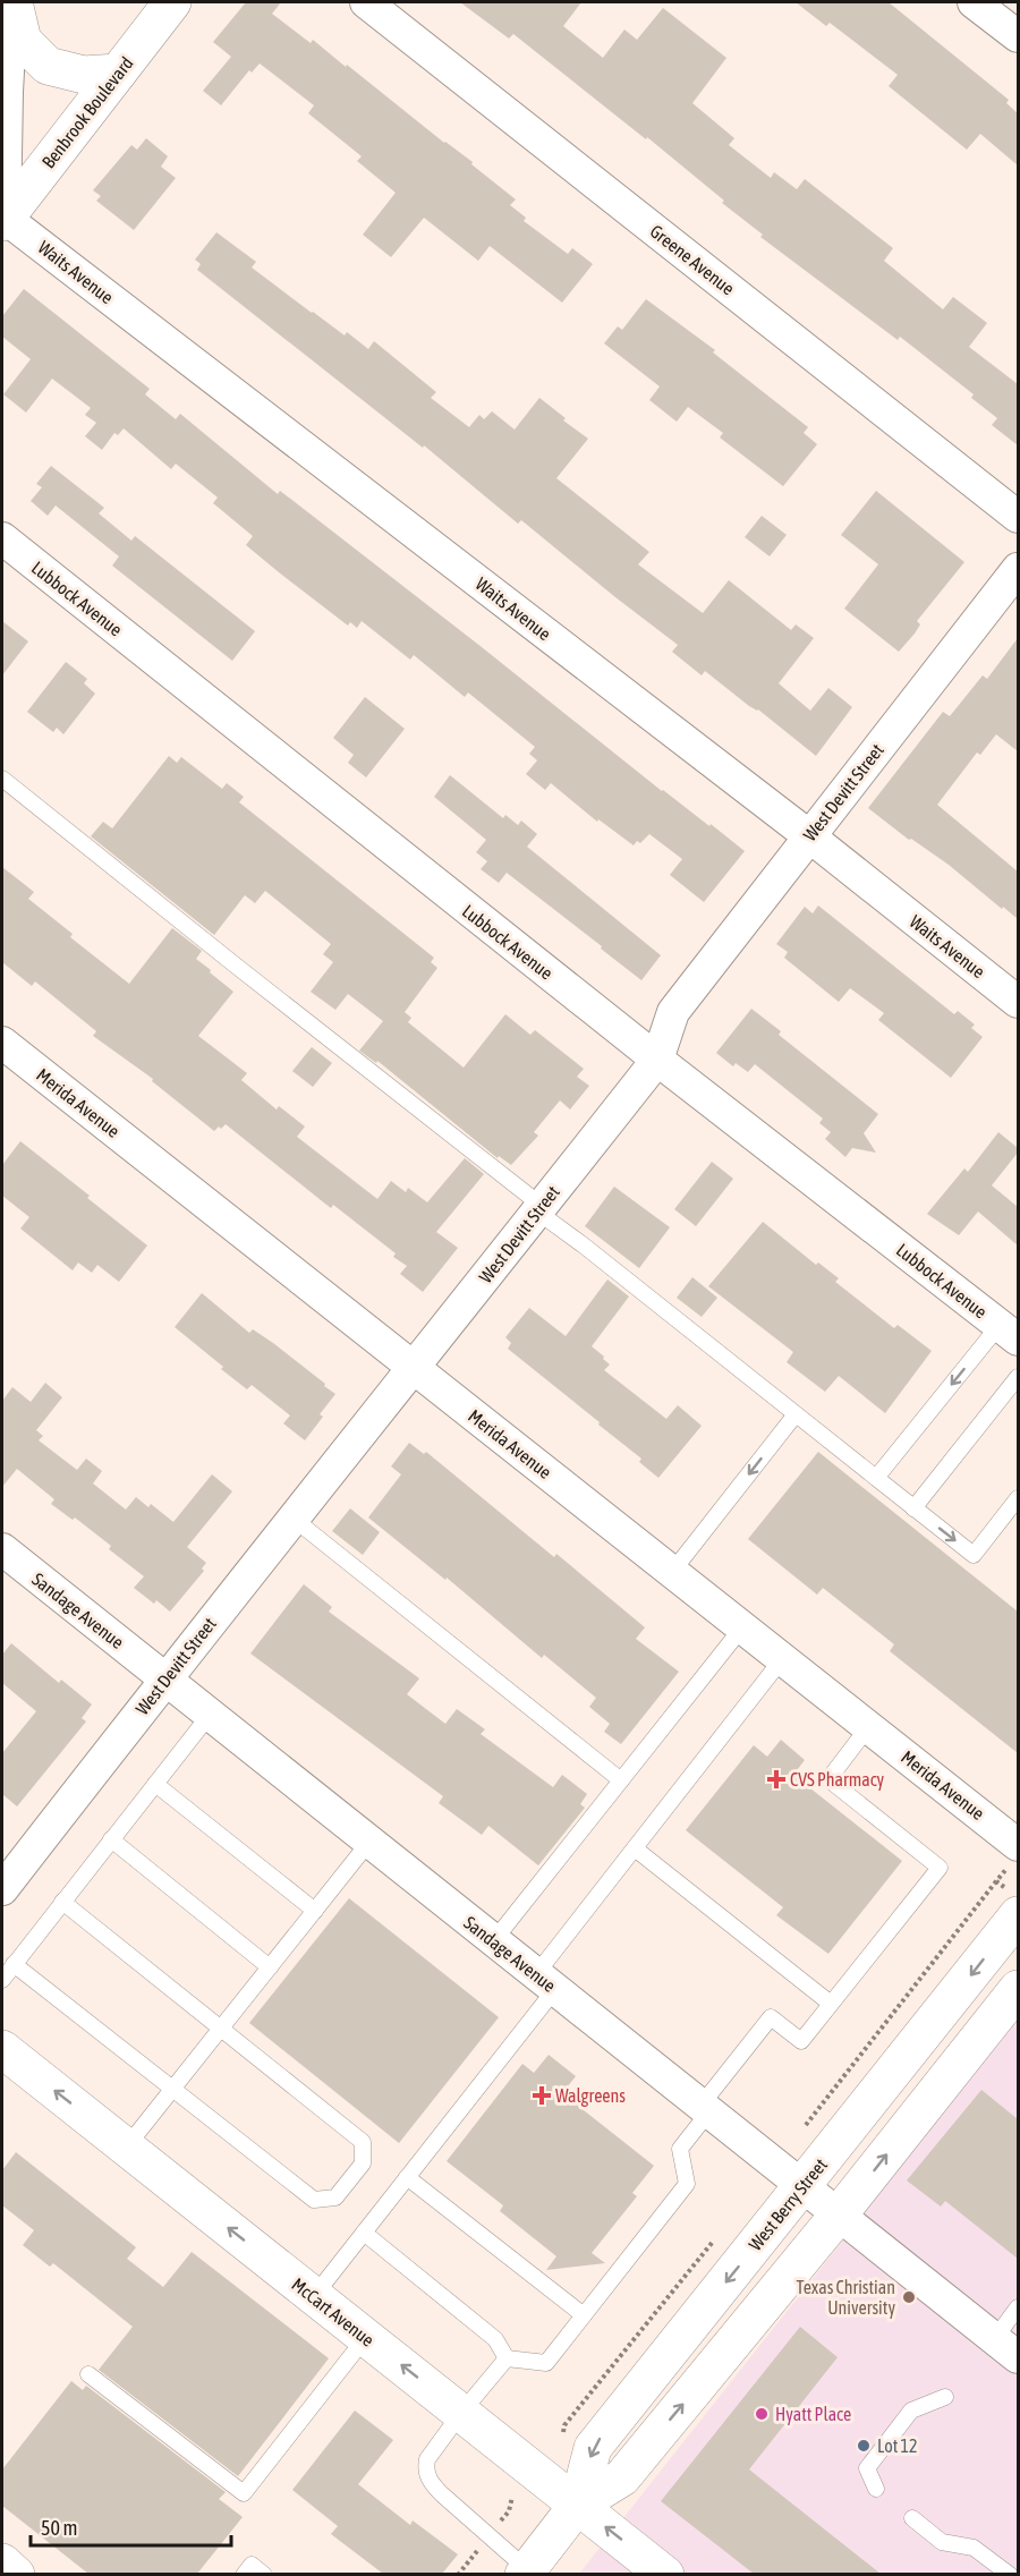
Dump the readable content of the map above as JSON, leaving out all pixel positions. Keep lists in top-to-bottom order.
{
  "streets": {
    "main road": ["Benbrook Boulevard", "West Berry Street", "McCart Avenue"],
    "street": [
      "Greene Avenue",
      "Waits Avenue",
      "Lubbock Avenue",
      "West Devitt Street",
      "Merida Avenue",
      "Sandage Avenue"
    ]
  },
  "crossings": [
    ["Benbrook Boulevard", "Waits Avenue"],
    ["Waits Avenue", "West Devitt Street"],
    ["Lubbock Avenue", "West Devitt Street"],
    ["West Devitt Street", "Merida Avenue"],
    ["West Devitt Street", "Sandage Avenue"],
    ["Sandage Avenue", "West Berry Street"],
    ["West Berry Street", "McCart Avenue"]
  ],
  "one_way": ["McCart Avenue"],
  "places": {
    "health": ["CVS Pharmacy", "Walgreens"],
    "other": ["Texas Christian University", "Hyatt Place", "Lot 12"]
  },
  "scale_bar": "50 m"
}
